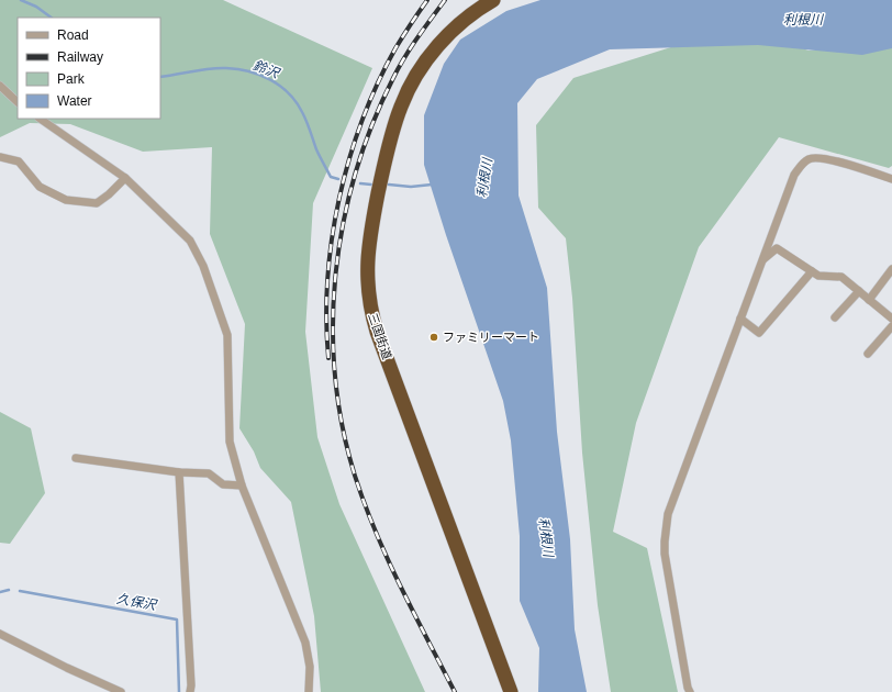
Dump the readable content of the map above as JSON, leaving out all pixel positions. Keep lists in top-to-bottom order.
{
  "streets": {
    "highway": ["三国街道"]
  },
  "water": ["利根川", "鈴沢", "久保沢"],
  "places": ["ファミリーマート"],
  "legend": [
    "Road",
    "Railway",
    "Park",
    "Water"
  ]
}
